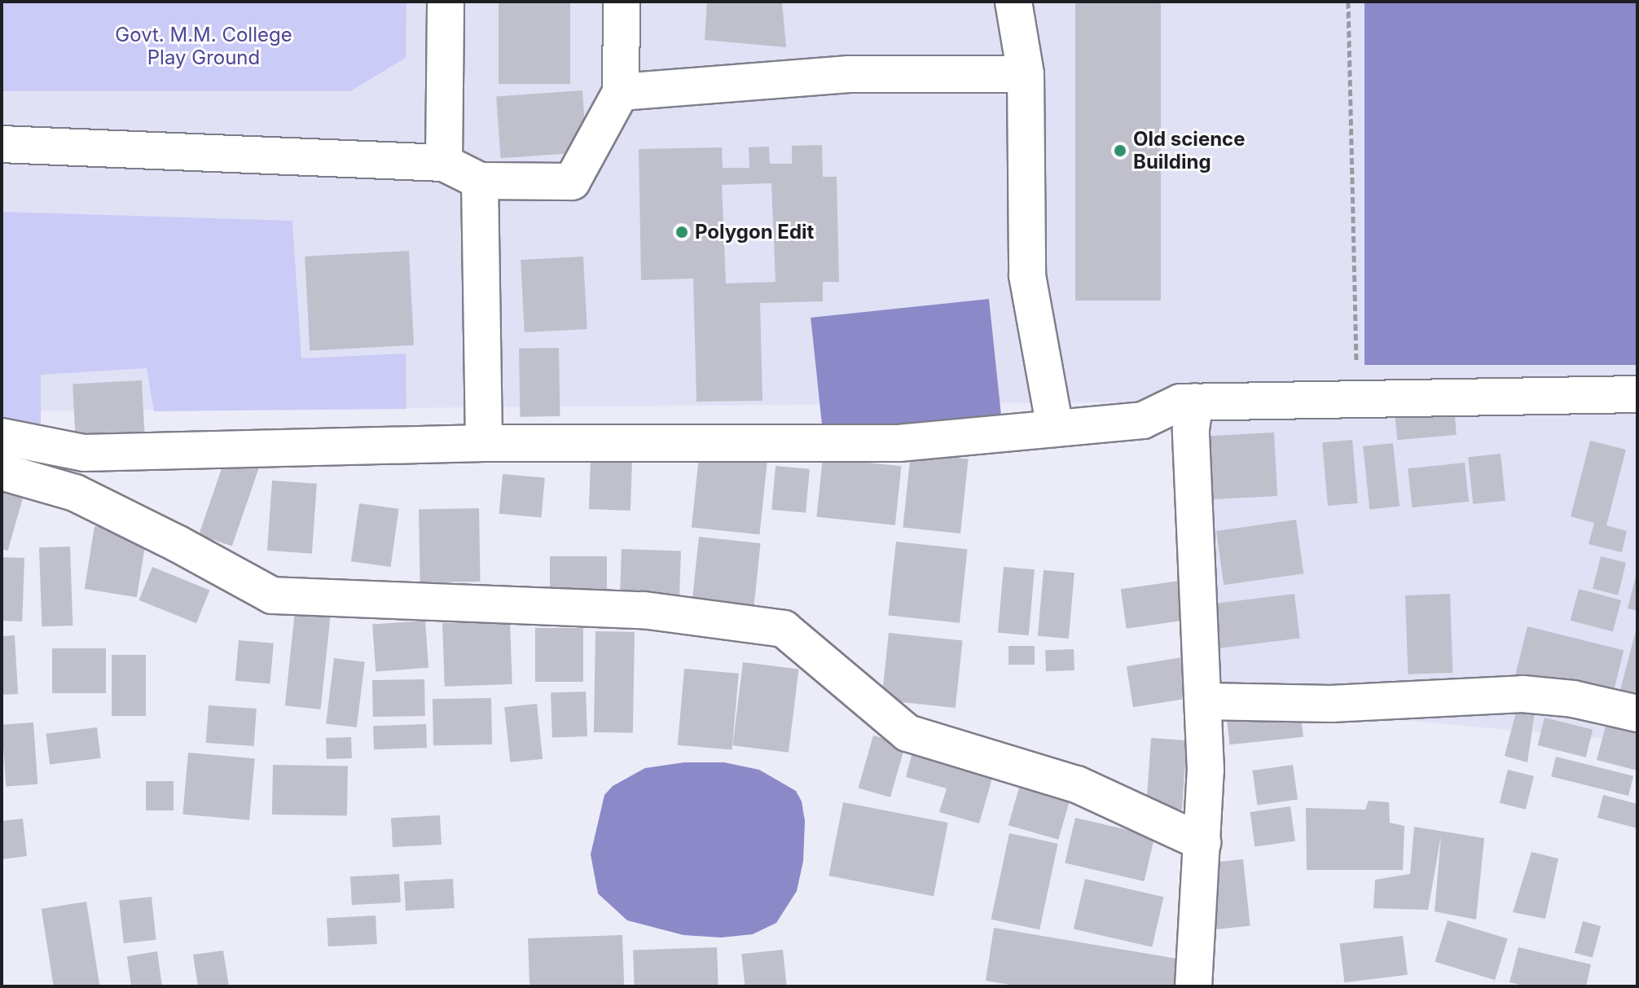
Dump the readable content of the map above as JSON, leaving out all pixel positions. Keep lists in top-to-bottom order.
{
  "parks": ["Govt. M.M. College Play Ground"],
  "places": ["Old science Building", "Polygon Edit"]
}
